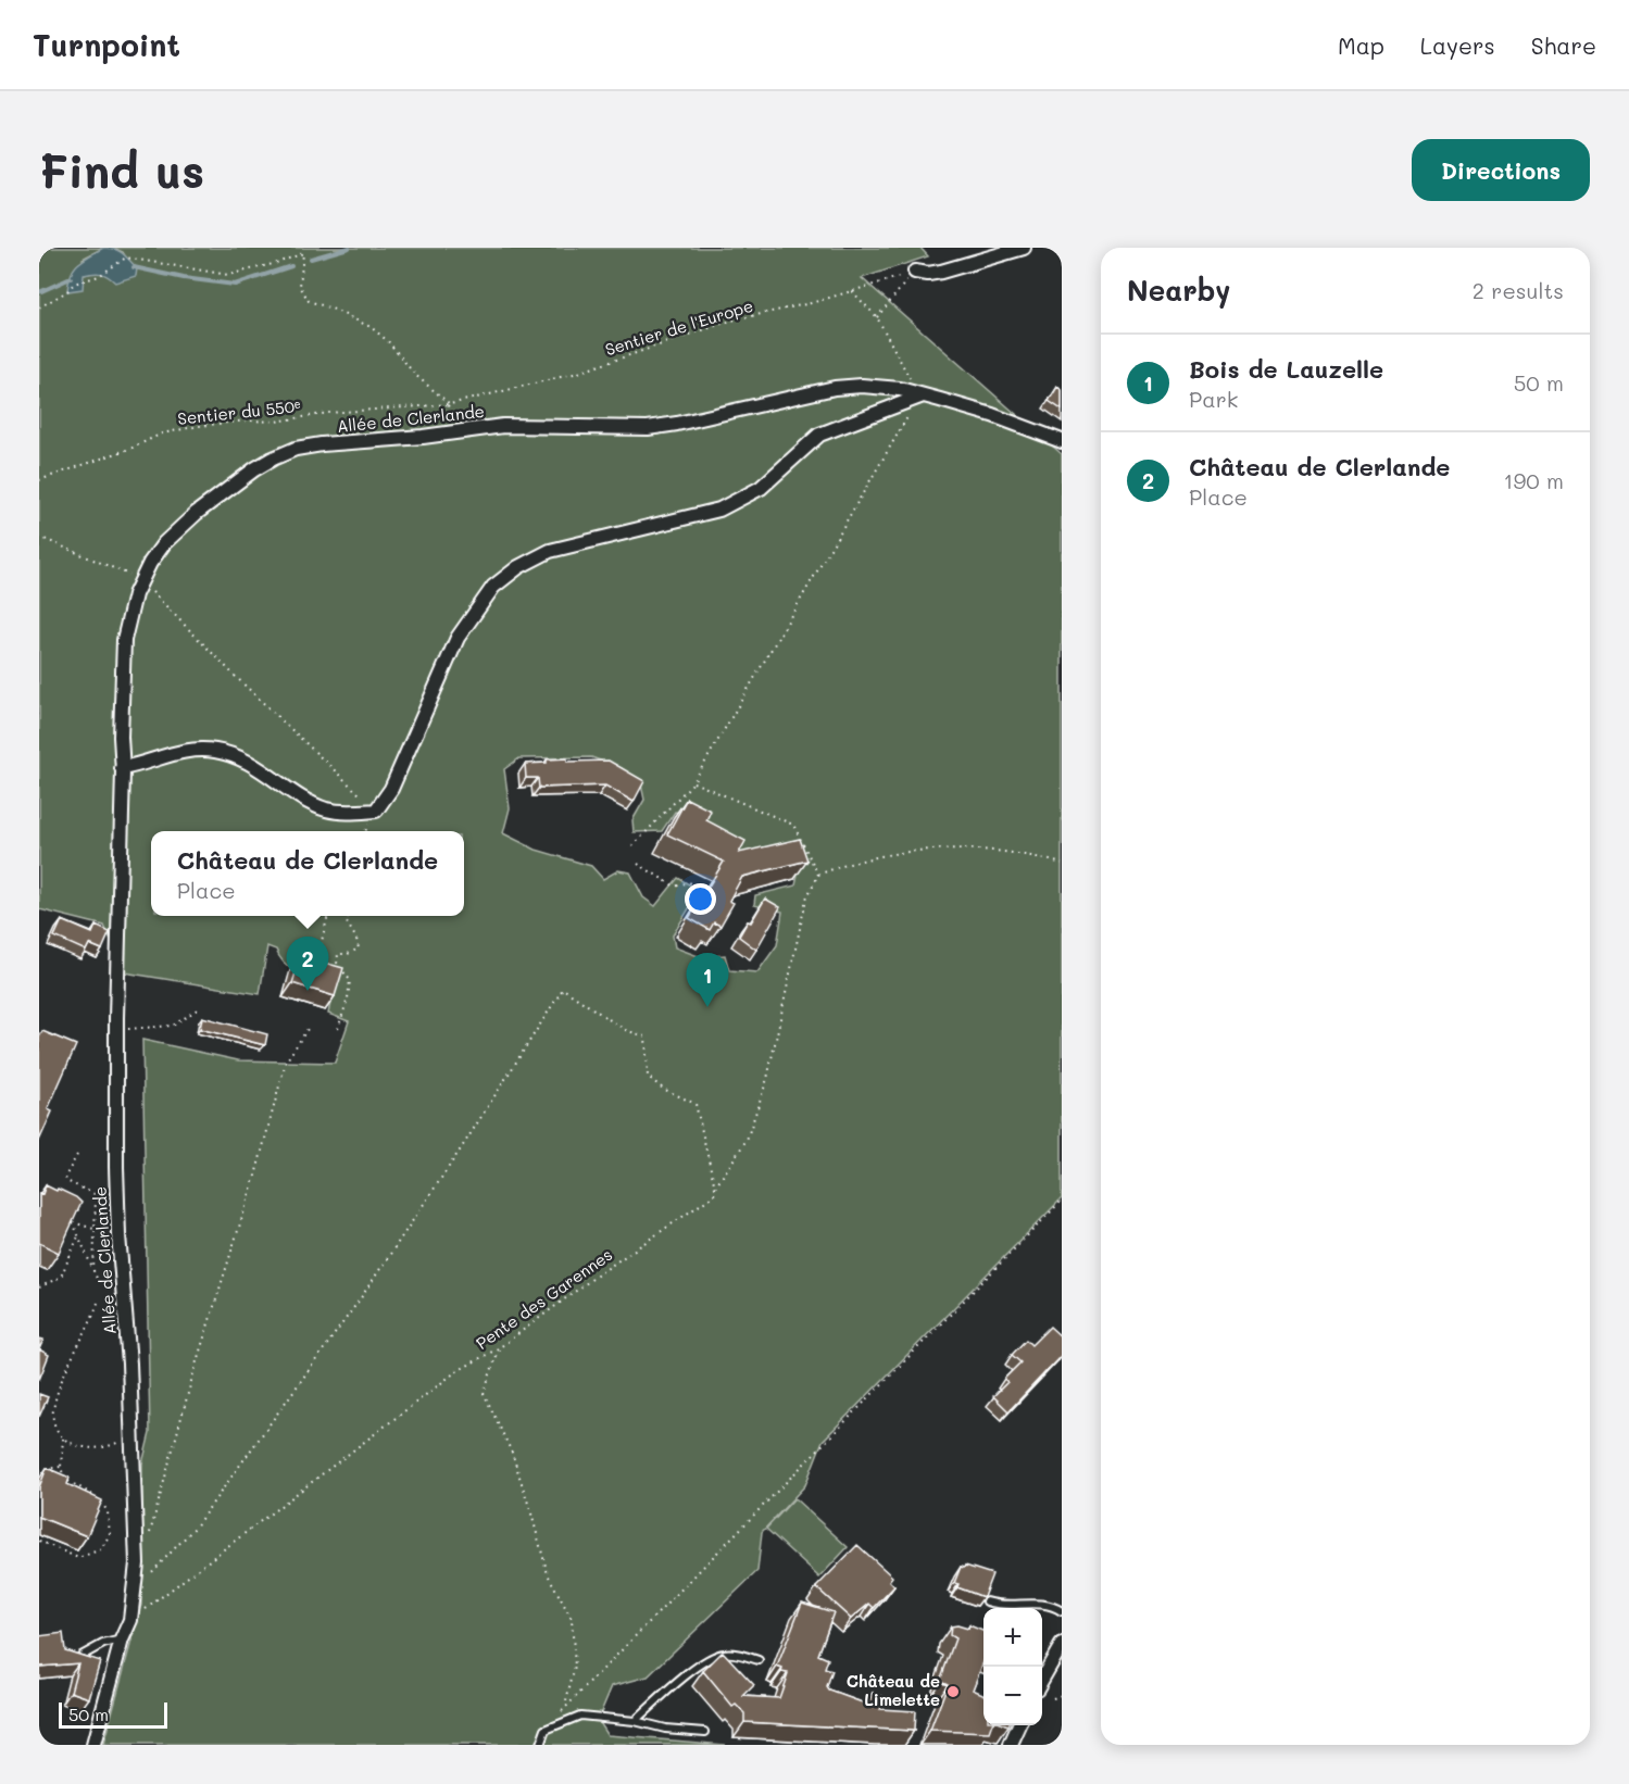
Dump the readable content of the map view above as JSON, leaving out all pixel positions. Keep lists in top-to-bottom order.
{
  "streets": {
    "street": ["Allée de Clerlande"],
    "path": ["Sentier de l'Europe", "Sentier du 550ᵉ", "Pente des Garennes"]
  },
  "crossings": [
    ["Sentier de l'Europe", "Sentier du 550ᵉ"],
    ["Allée de Clerlande", "Pente des Garennes"]
  ],
  "places": ["Château de Limelette"],
  "scale_bar": "50 m",
  "page": {
    "header": "Turnpoint",
    "nav": ["Map", "Layers", "Share"],
    "buttons": "Directions",
    "title": "Find us",
    "heading": ["Nearby", "2 results"],
    "list": [
      {
        "mark": "1",
        "name": "Bois de Lauzelle",
        "note": "Park",
        "value": "50 m"
      },
      {
        "mark": "2",
        "name": "Château de Clerlande",
        "note": "Place",
        "value": "190 m"
      }
    ],
    "popup": ["Château de Clerlande", "Place"],
    "pins": ["2", "1"],
    "map_buttons": ["+", "−"],
    "scale": "50 m"
  }
}
